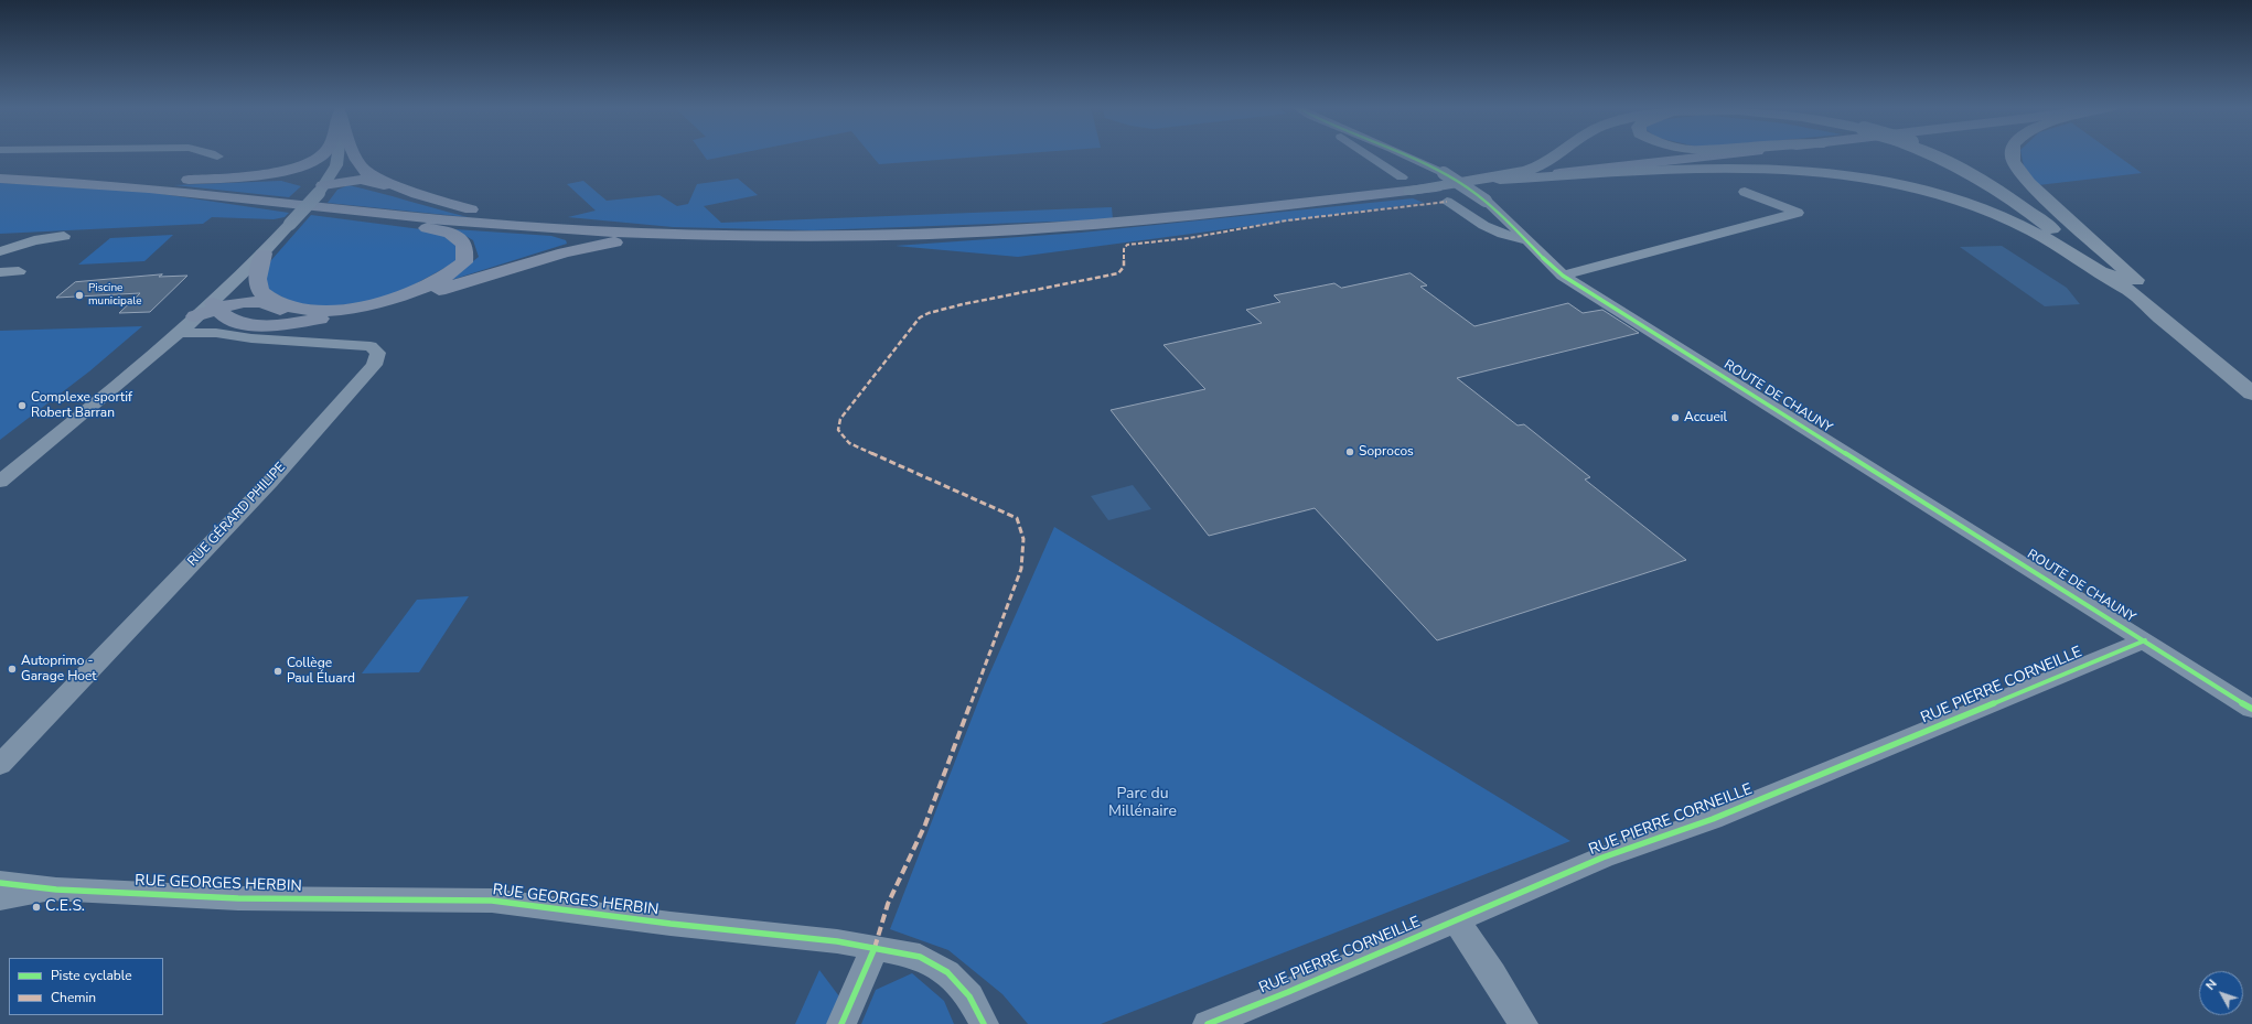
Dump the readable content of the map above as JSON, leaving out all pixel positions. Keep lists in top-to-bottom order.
{
  "streets": {
    "street": [
      "ROUTE DE CHAUNY",
      "RUE GÉRARD PHILIPE",
      "RUE PIERRE CORNEILLE",
      "RUE GEORGES HERBIN"
    ]
  },
  "crossings": [
    ["ROUTE DE CHAUNY", "RUE PIERRE CORNEILLE"]
  ],
  "parks": ["Parc du Millénaire"],
  "places": [
    "Piscine municipale",
    "Complexe sportif Robert Barran",
    "Accueil",
    "Soprocos",
    "Autoprimo - Garage Hoet",
    "Collège Paul Éluard",
    "C.E.S."
  ],
  "legend": ["Piste cyclable", "Chemin"],
  "north": "top left"
}
